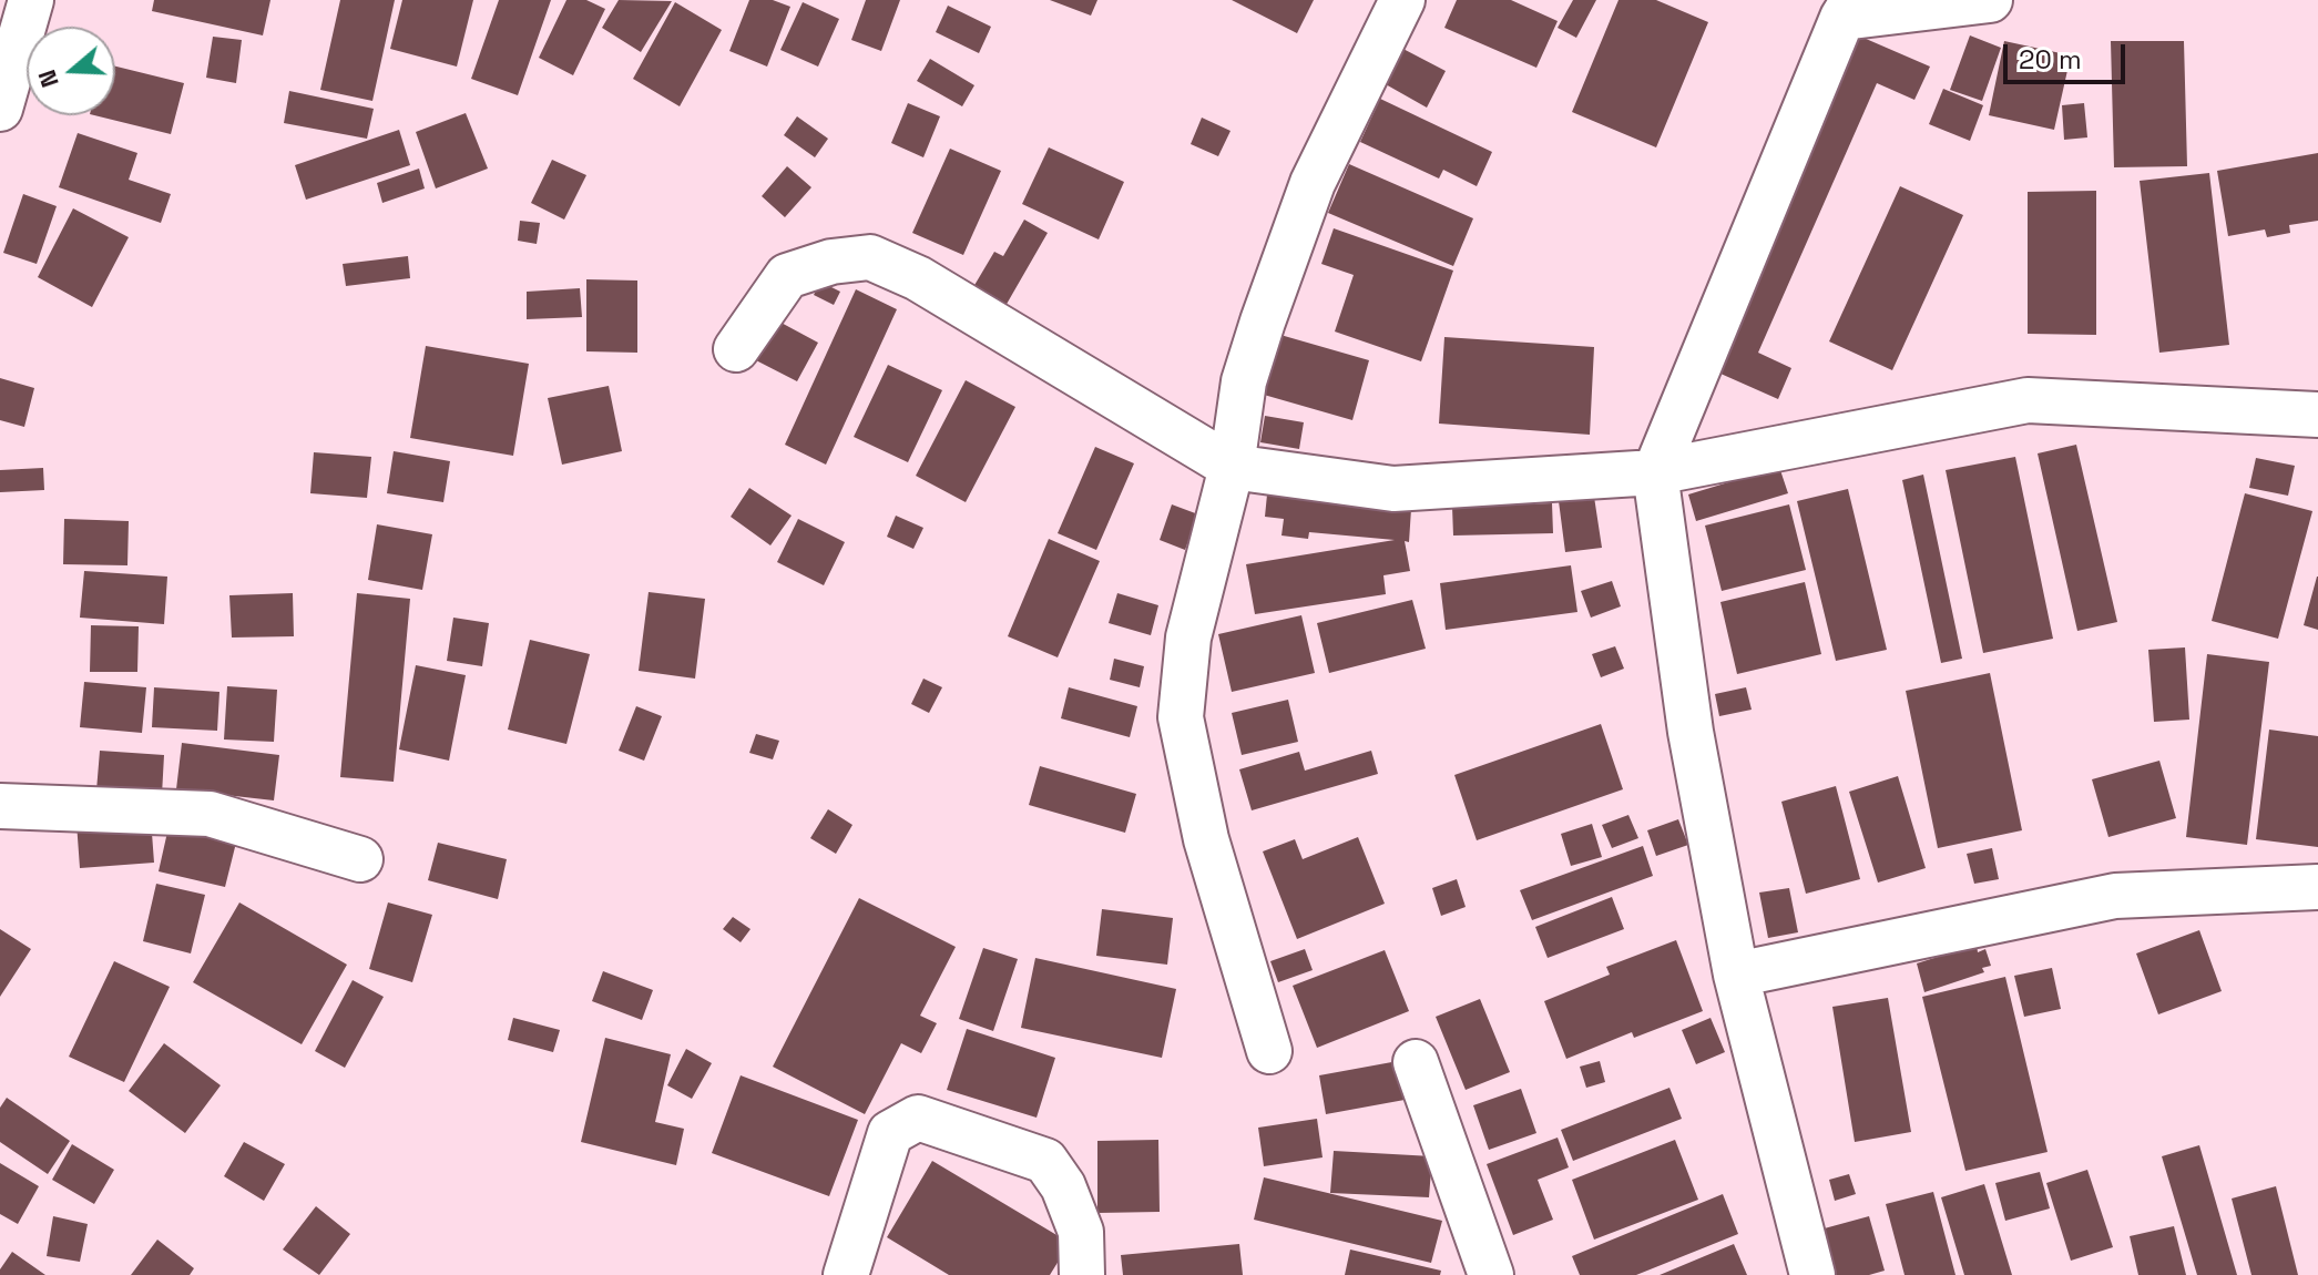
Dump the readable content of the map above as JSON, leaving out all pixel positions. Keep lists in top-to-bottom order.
{
  "scale_bar": "20 m",
  "north": "left"
}
